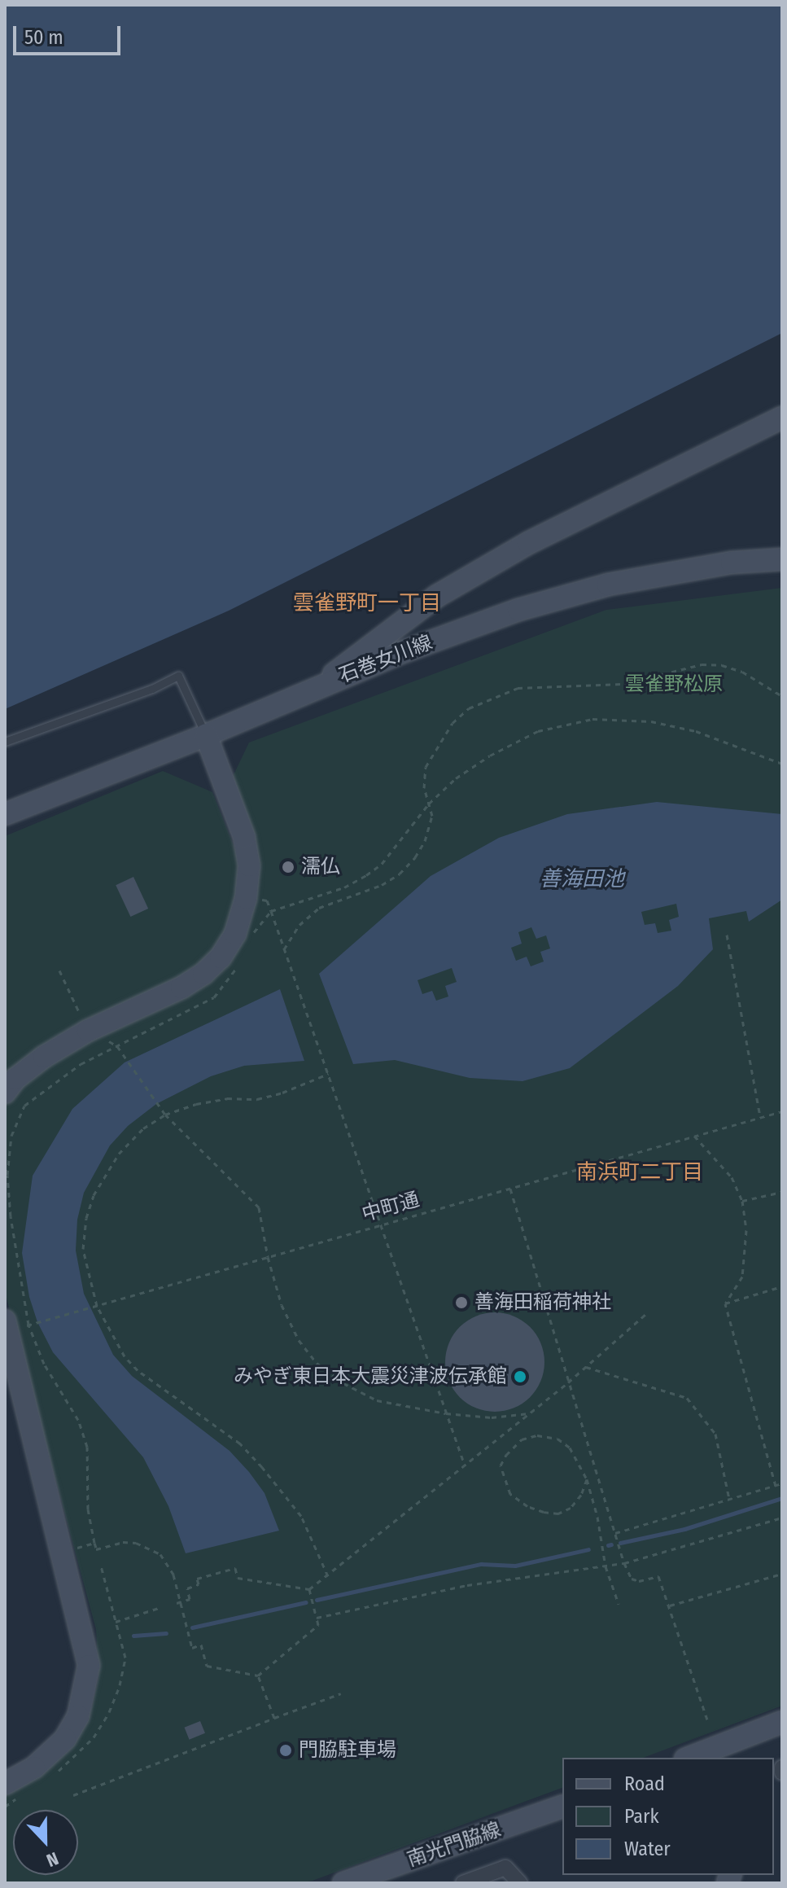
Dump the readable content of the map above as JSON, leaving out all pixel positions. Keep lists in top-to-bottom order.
{
  "streets": {
    "street": ["石巻女川線", "南光門脇線"],
    "path": ["中町通"]
  },
  "districts": ["雲雀野町一丁目", "南浜町二丁目"],
  "water": ["善海田池"],
  "parks": ["雲雀野松原"],
  "places": [
    "濡仏",
    "善海田稲荷神社",
    "みやぎ東日本大震災津波伝承館",
    "門脇駐車場"
  ],
  "legend": ["Road", "Park", "Water"],
  "scale_bar": "50 m",
  "north": "bottom"
}
